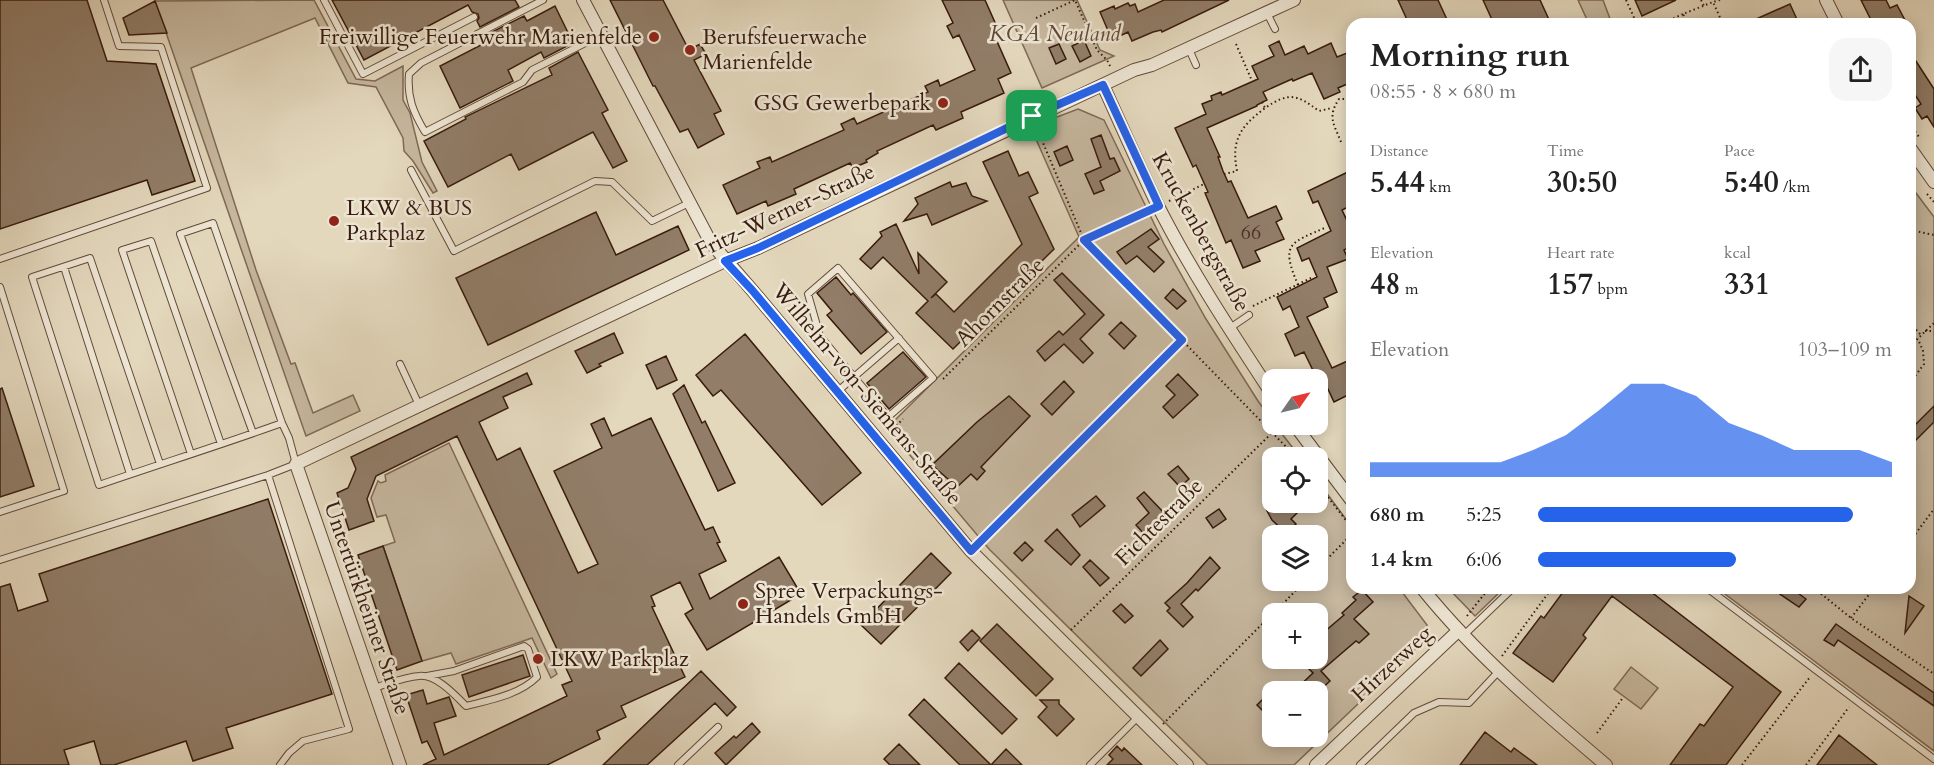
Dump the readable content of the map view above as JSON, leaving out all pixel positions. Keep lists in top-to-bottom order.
{
  "streets": {
    "street": [
      "Fritz-Werner-Straße",
      "Kruckenbergstraße",
      "Wilhelm-von-Siemens-Straße",
      "Untertürkheimer Straße",
      "Hirzerweg"
    ],
    "path": ["Ahornstraße", "Fichtestraße"]
  },
  "crossings": [
    ["Fritz-Werner-Straße", "Kruckenbergstraße"],
    ["Fritz-Werner-Straße", "Wilhelm-von-Siemens-Straße"],
    ["Fritz-Werner-Straße", "Untertürkheimer Straße"],
    ["Kruckenbergstraße", "Ahornstraße"],
    ["Wilhelm-von-Siemens-Straße", "Fichtestraße"]
  ],
  "parks": ["KGA Neuland"],
  "places": [
    "Freiwillige Feuerwehr Marienfelde",
    "Berufsfeuerwache Marienfelde",
    "GSG Gewerbepark",
    "LKW & BUS Parkplaz",
    "Spree Verpackungs- Handels GmbH",
    "LKW Parkplaz"
  ],
  "house_numbers": ["66"],
  "north": "top right",
  "page": {
    "heading": ["Morning run", "08:55 · 8 × 680 m"],
    "stats": [
      ["Distance", "5.44 km"],
      ["Time", "30:50"],
      ["Pace", "5:40 /km"],
      ["Elevation", "48 m"],
      ["Heart rate", "157 bpm"],
      ["kcal", "331"]
    ],
    "chart": ["Elevation", "103–109 m"],
    "map_buttons": ["+", "−"],
    "list": [
      {
        "name": "680 m",
        "note": "5:25"
      },
      {
        "name": "1.4 km",
        "note": "6:06"
      }
    ]
  }
}
